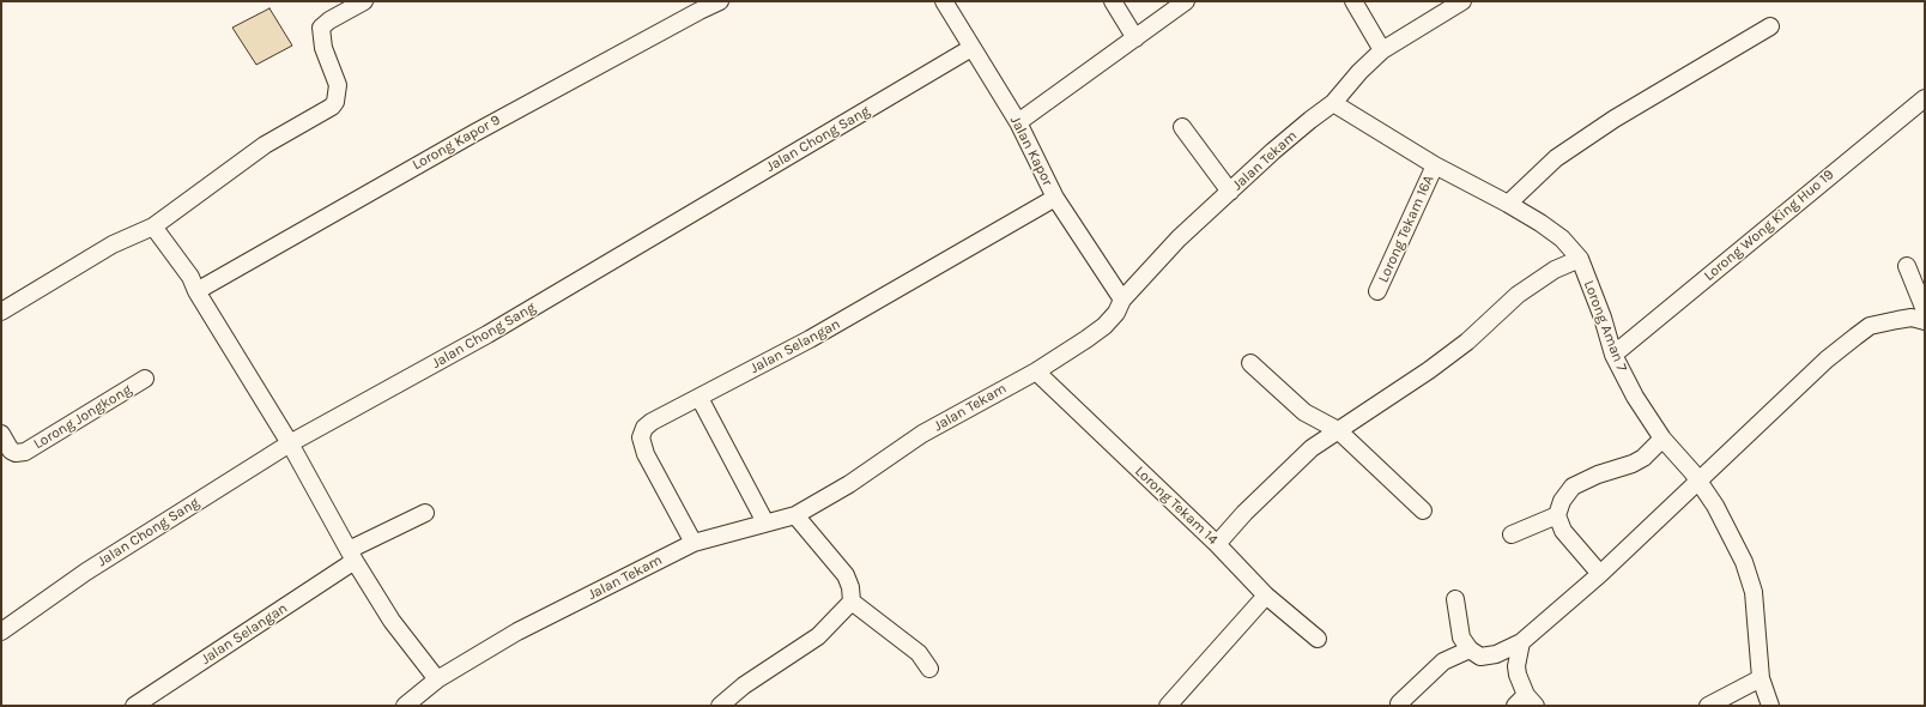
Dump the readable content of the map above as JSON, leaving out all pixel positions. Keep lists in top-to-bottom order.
{
  "streets": {
    "street": [
      "Jalan Chong Sang",
      "Lorong Kapor 9",
      "Jalan Kapor",
      "Jalan Tekam",
      "Lorong Wong King Huo 19",
      "Lorong Tekam 16A",
      "Lorong Aman 7",
      "Jalan Selangan",
      "Lorong Jongkong",
      "Lorong Tekam 14"
    ]
  },
  "crossings": [
    ["Jalan Chong Sang", "Jalan Kapor"],
    ["Jalan Kapor", "Jalan Tekam"],
    ["Jalan Kapor", "Jalan Selangan"],
    ["Jalan Tekam", "Lorong Aman 7"],
    ["Jalan Tekam", "Jalan Selangan"],
    ["Jalan Tekam", "Lorong Tekam 14"],
    ["Lorong Wong King Huo 19", "Lorong Aman 7"],
    ["Lorong Tekam 16A", "Lorong Aman 7"]
  ]
}
